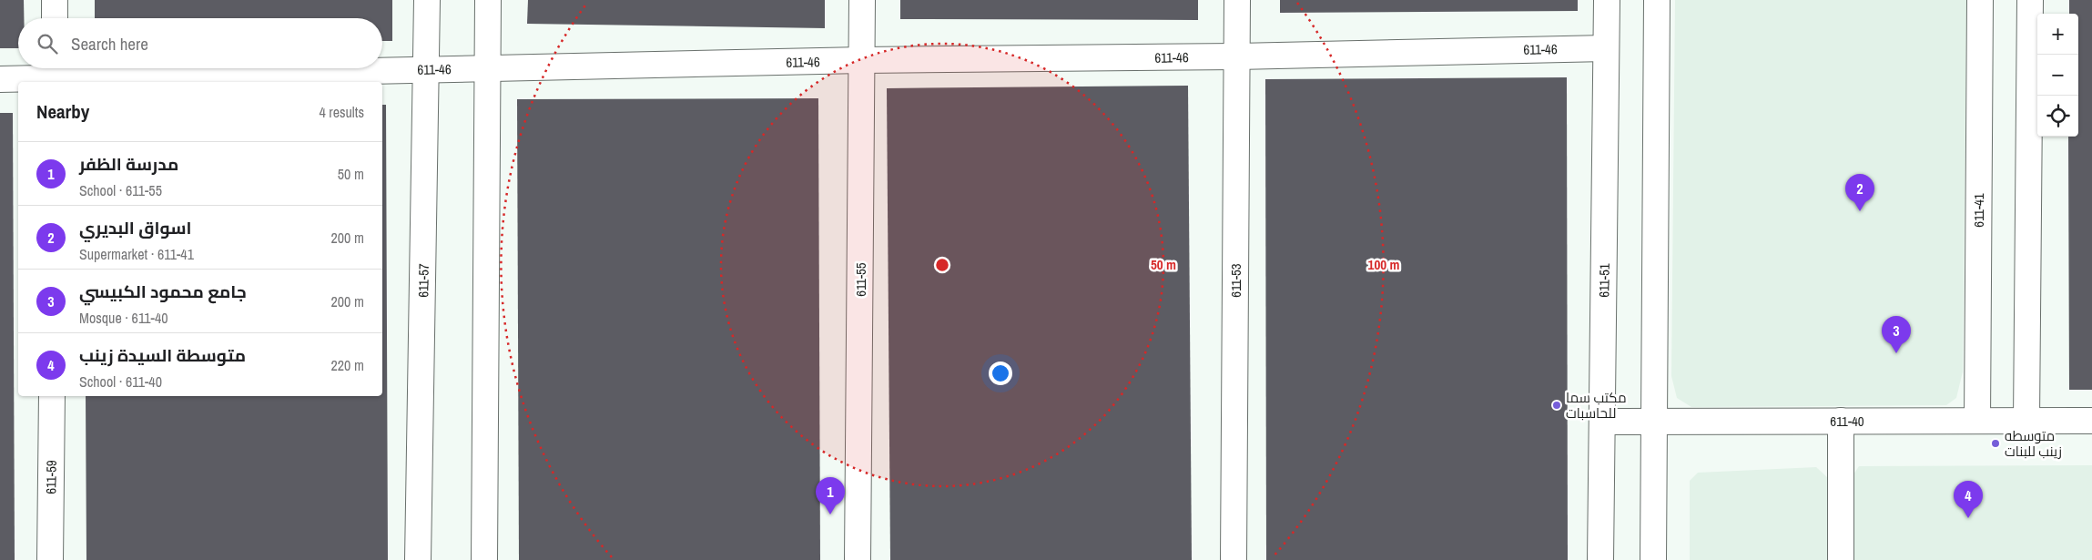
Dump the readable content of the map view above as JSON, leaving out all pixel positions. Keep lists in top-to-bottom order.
{
  "streets": {
    "street": [
      "611-46",
      "611-41",
      "611-55",
      "611-57",
      "611-53",
      "611-51",
      "611-40",
      "611-59"
    ]
  },
  "crossings": [
    ["611-46", "611-55"],
    ["611-46", "611-57"],
    ["611-46", "611-53"],
    ["611-46", "611-51"],
    ["611-41", "611-40"],
    ["611-51", "611-40"]
  ],
  "places": ["مكتب سما للحاسبات", "متوسطه زينب للبنات"],
  "page": {
    "map_buttons": ["+", "−"],
    "search": "Search here",
    "heading": ["Nearby", "4 results"],
    "list": [
      {
        "mark": "1",
        "name": "مدرسة الظفر",
        "note": "School · 611-55",
        "value": "50 m"
      },
      {
        "mark": "2",
        "name": "اسواق البديري",
        "note": "Supermarket · 611-41",
        "value": "200 m"
      },
      {
        "mark": "3",
        "name": "جامع محمود الكبيسي",
        "note": "Mosque · 611-40",
        "value": "200 m"
      },
      {
        "mark": "4",
        "name": "متوسطة السيدة زينب",
        "note": "School · 611-40",
        "value": "220 m"
      }
    ],
    "pins": [
      "2",
      "3",
      "1",
      "4"
    ]
  },
  "rings": ["50 m", "100 m"]
}
